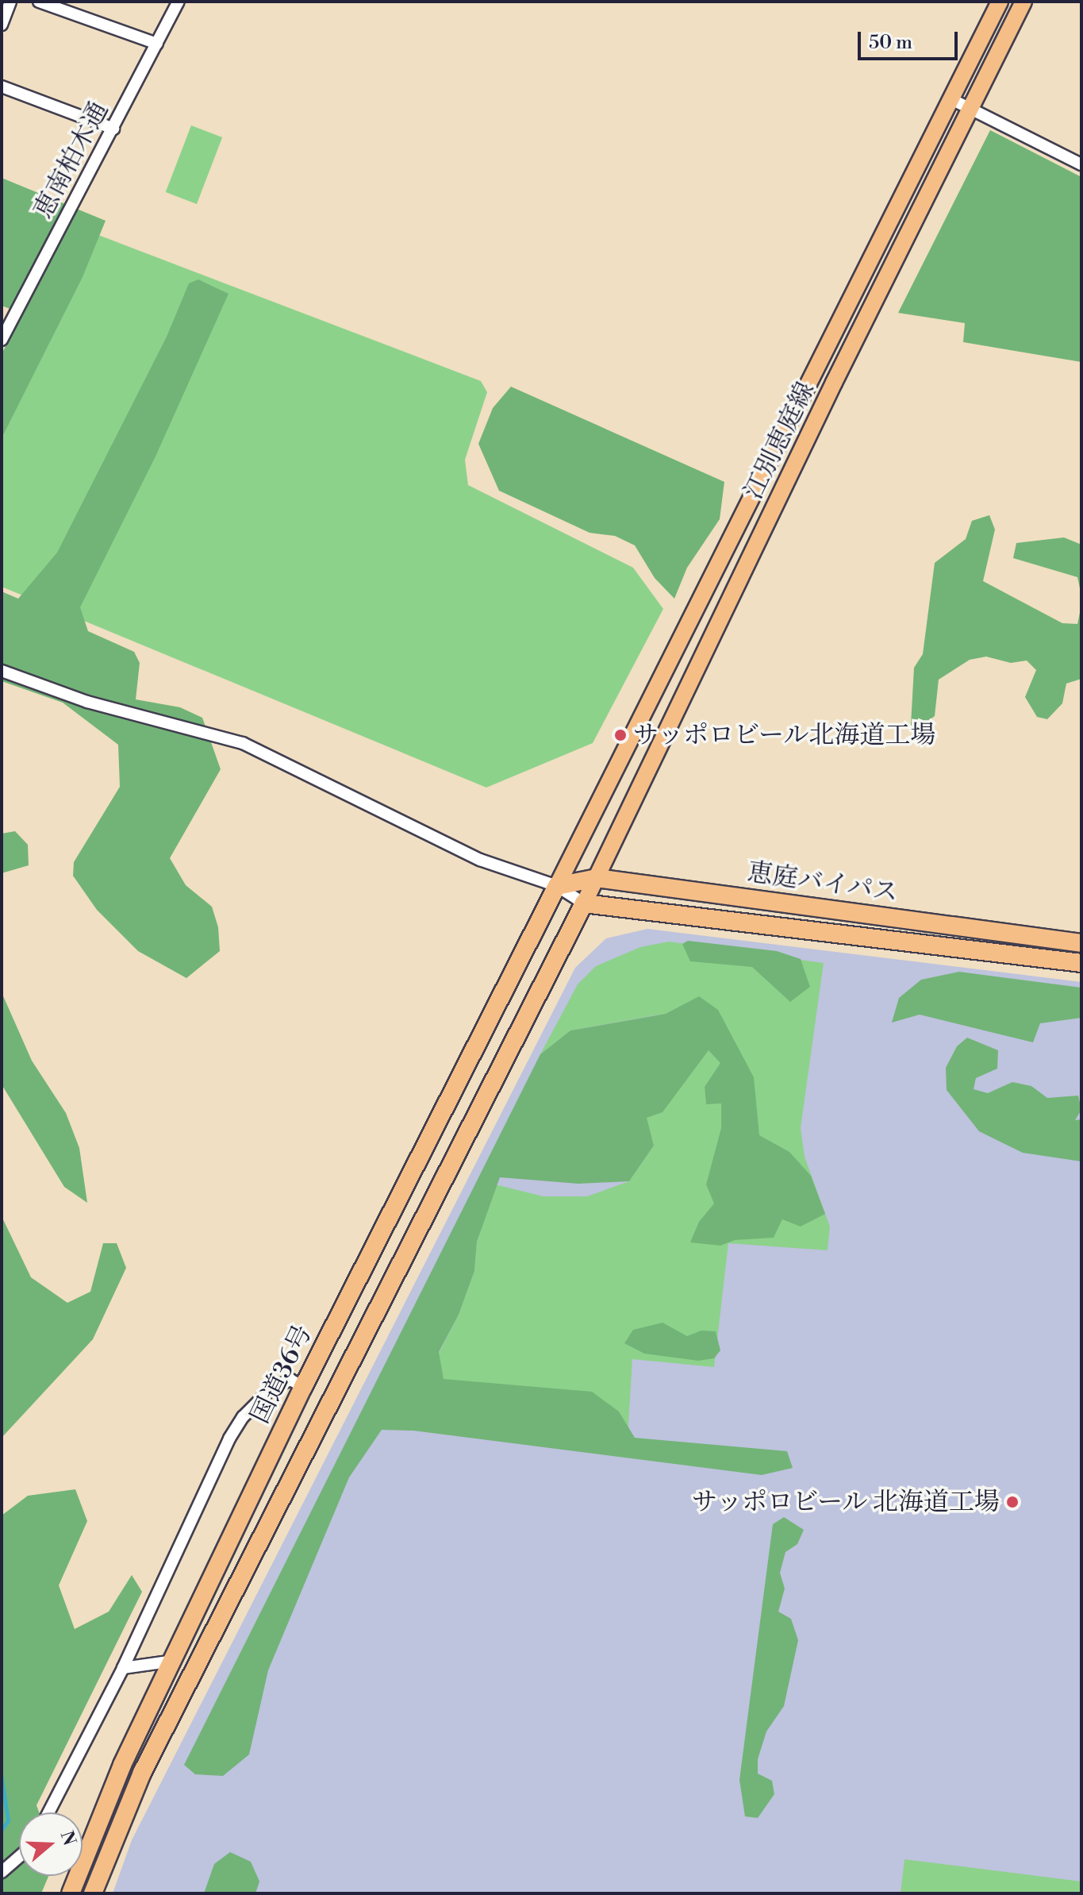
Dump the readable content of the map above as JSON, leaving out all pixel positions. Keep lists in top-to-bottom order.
{
  "streets": {
    "highway": ["恵庭バイパス", "国道36号"],
    "main road": ["江別恵庭線"],
    "street": ["恵南柏木通"]
  },
  "crossings": [
    ["江別恵庭線", "恵庭バイパス"],
    ["江別恵庭線", "国道36号"],
    ["恵庭バイパス", "国道36号"]
  ],
  "places": ["サッポロビール北海道工場", "サッポロビール 北海道工場"],
  "scale_bar": "50 m",
  "north": "right"
}
